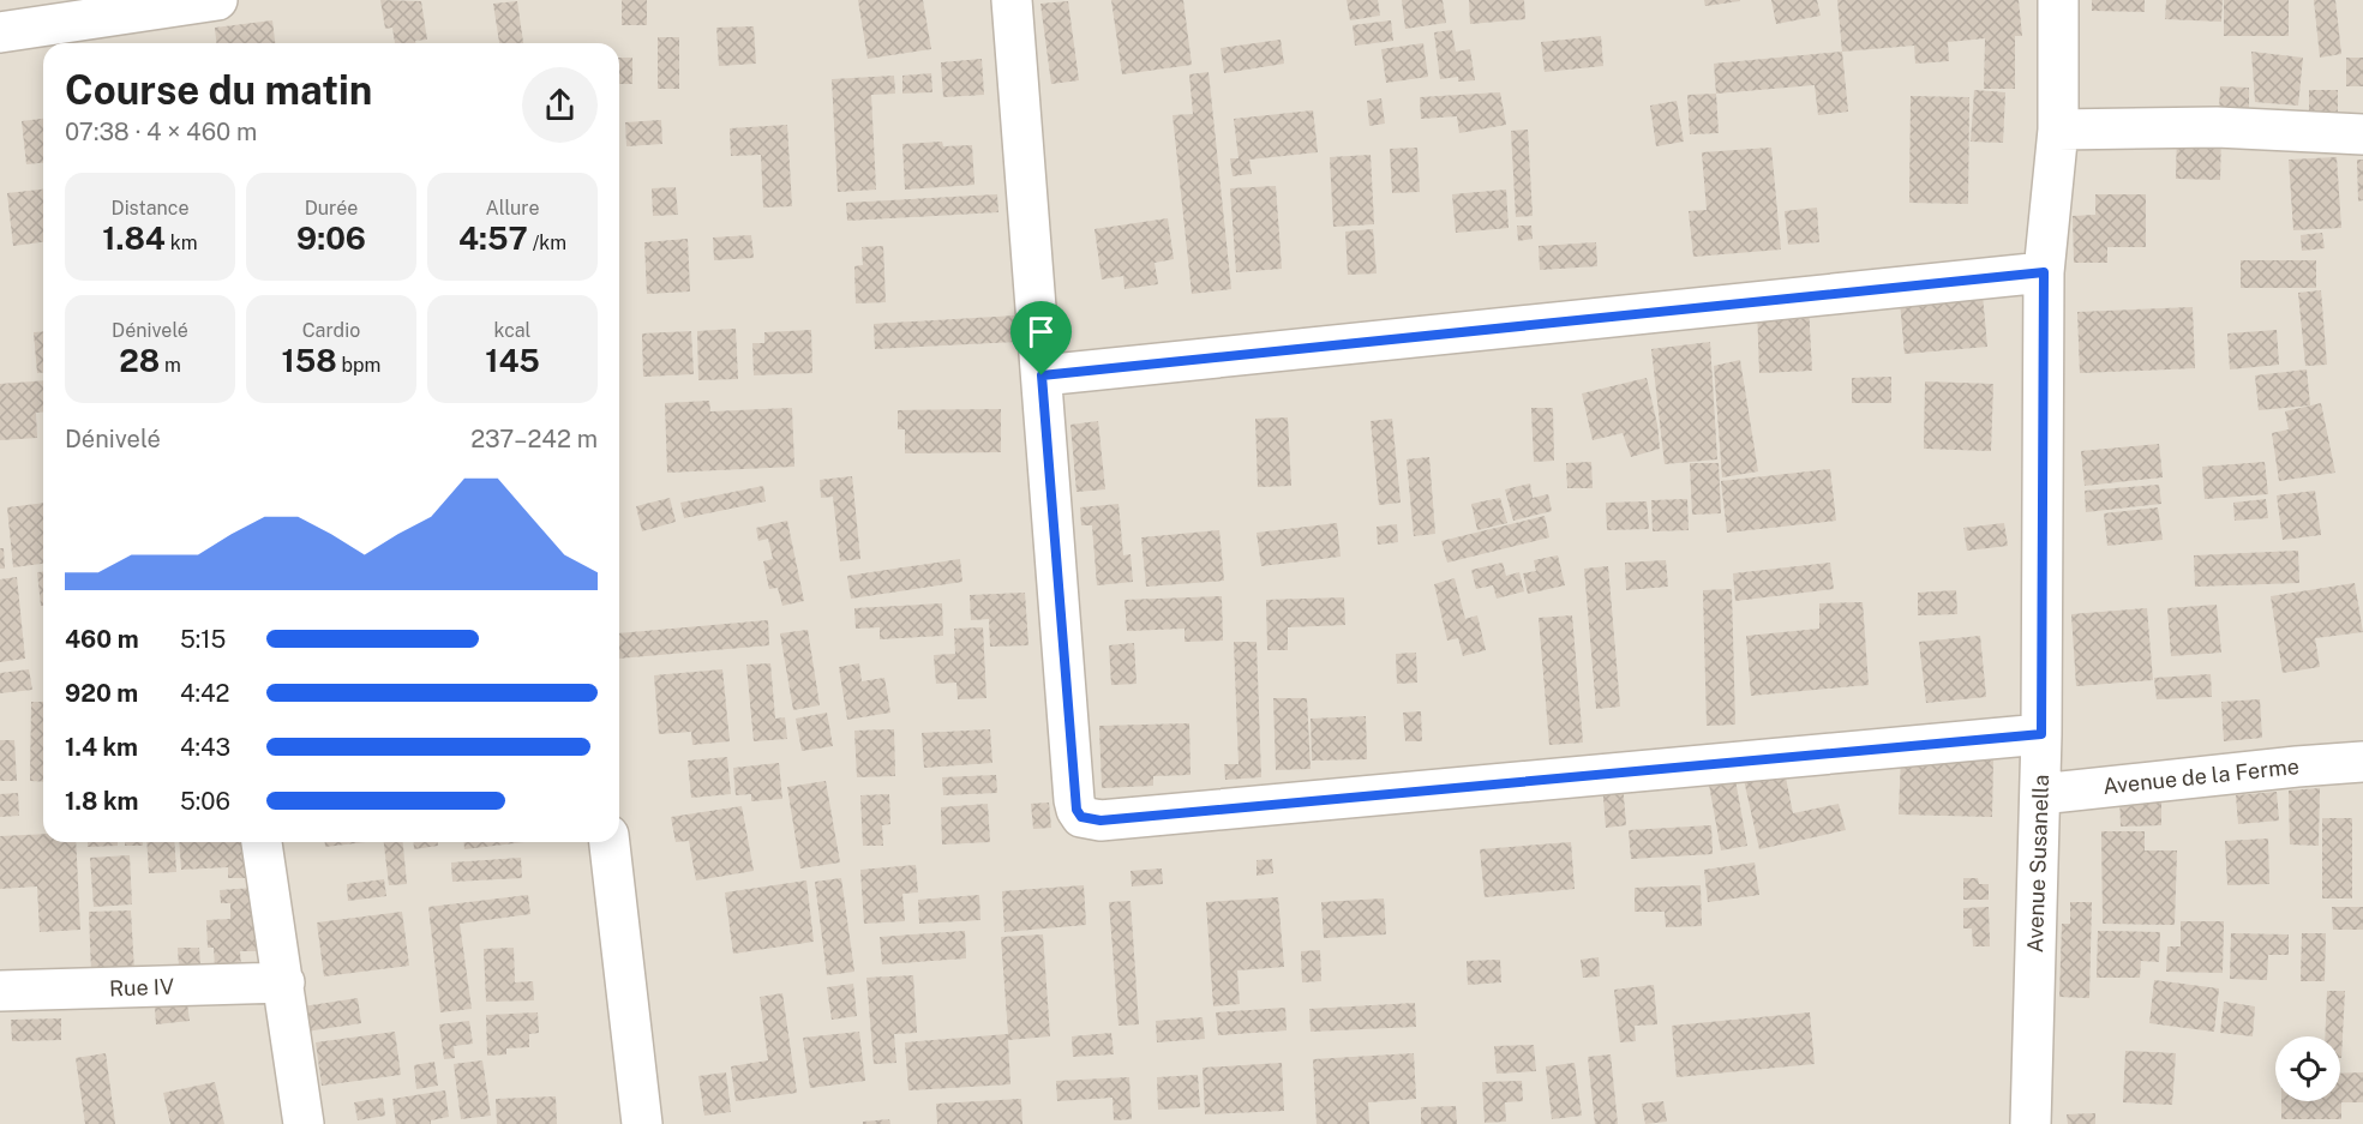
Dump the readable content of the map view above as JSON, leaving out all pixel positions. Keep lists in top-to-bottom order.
{
  "streets": {
    "street": ["Avenue de la Ferme", "Avenue Susanella", "Rue IV"]
  },
  "crossings": [
    ["Avenue de la Ferme", "Avenue Susanella"]
  ],
  "page": {
    "heading": ["Course du matin", "07:38 · 4 × 460 m"],
    "stats": [
      ["Distance", "1.84 km"],
      ["Durée", "9:06"],
      ["Allure", "4:57 /km"],
      ["Dénivelé", "28 m"],
      ["Cardio", "158 bpm"],
      ["kcal", "145"]
    ],
    "chart": ["Dénivelé", "237–242 m"],
    "list": [
      {
        "name": "460 m",
        "note": "5:15"
      },
      {
        "name": "920 m",
        "note": "4:42"
      },
      {
        "name": "1.4 km",
        "note": "4:43"
      },
      {
        "name": "1.8 km",
        "note": "5:06"
      }
    ]
  }
}
